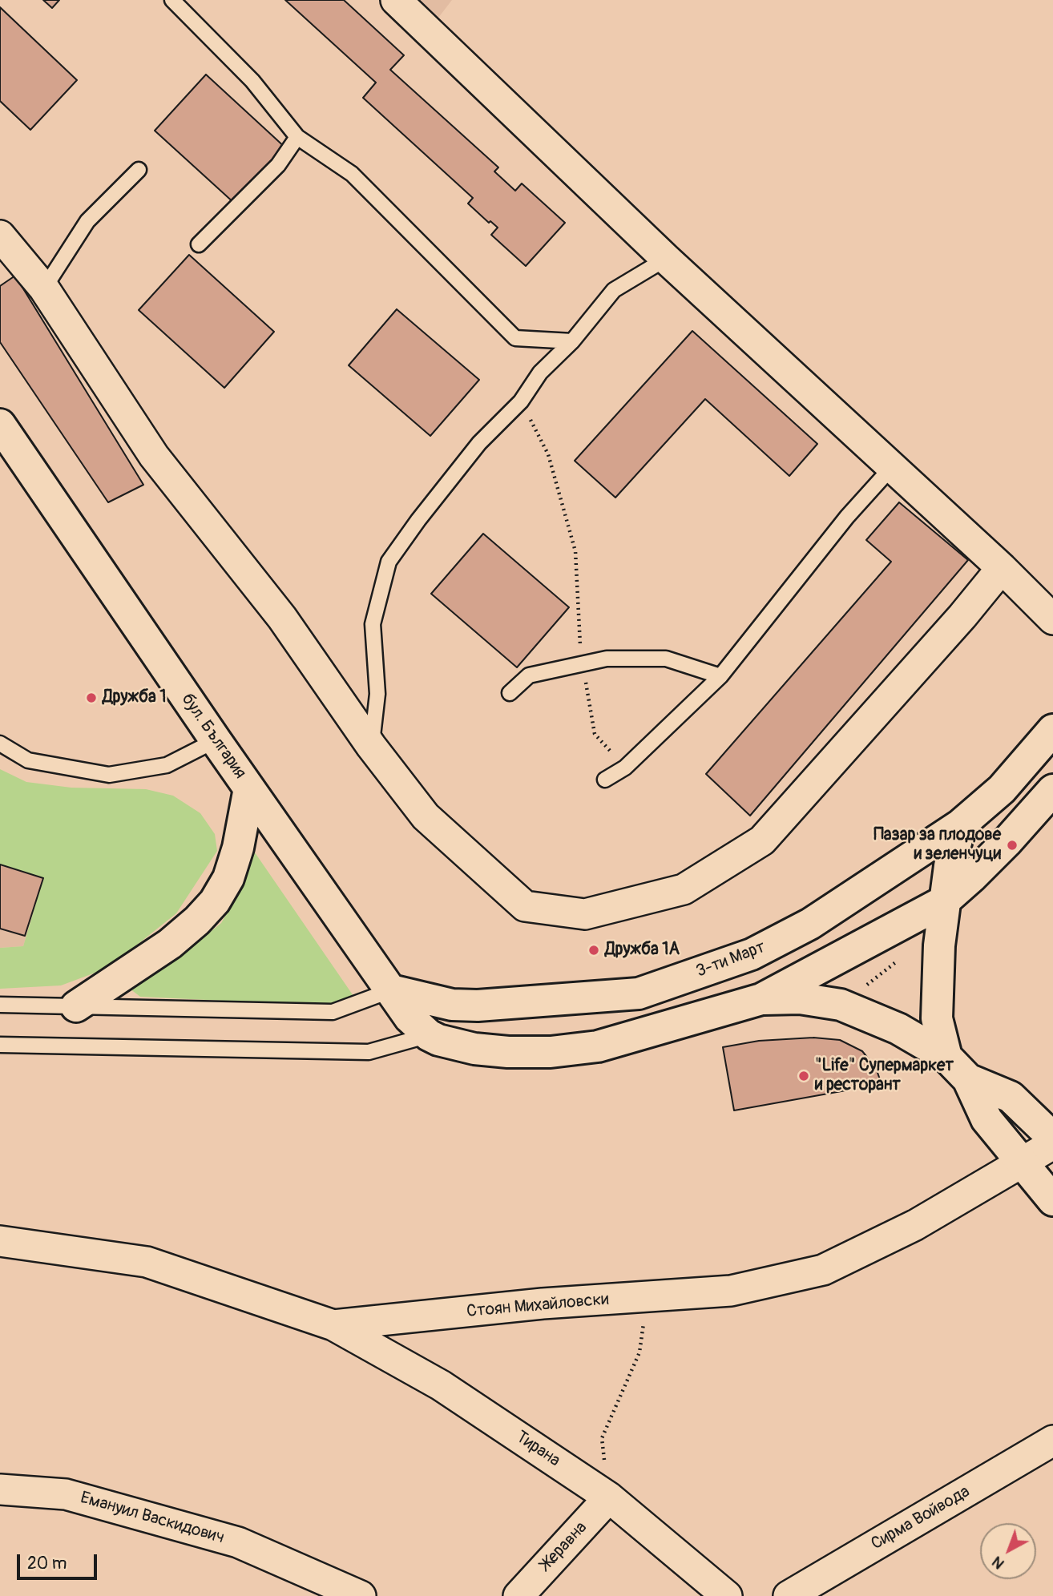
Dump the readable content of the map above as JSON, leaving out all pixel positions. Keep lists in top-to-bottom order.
{
  "streets": {
    "street": [
      "бул. България",
      "3-ти Март",
      "Стоян Михайловски",
      "Тирана",
      "Емануил Васкидович",
      "Сирма Войвода",
      "Жеравна"
    ]
  },
  "crossings": [
    ["бул. България", "3-ти Март"],
    ["Стоян Михайловски", "Тирана"],
    ["Тирана", "Жеравна"]
  ],
  "places": [
    "Дружба 1",
    "Пазар за плодове и зеленчуци",
    "Дружба 1A",
    "\"Life\" Супермаркет и ресторант"
  ],
  "scale_bar": "20 m",
  "north": "bottom left"
}
